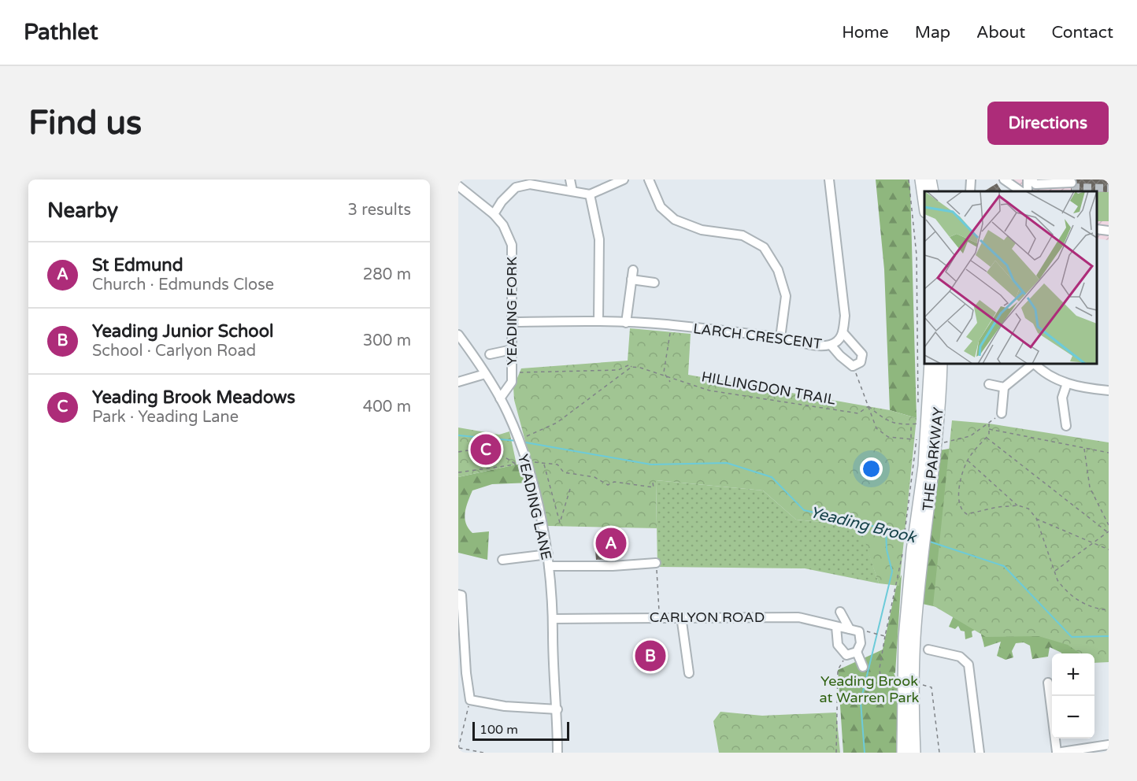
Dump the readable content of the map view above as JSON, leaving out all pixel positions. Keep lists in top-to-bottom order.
{
  "streets": {
    "highway": ["THE PARKWAY"],
    "street": [
      "YEADING FORK",
      "LARCH CRESCENT",
      "YEADING LANE",
      "CARLYON ROAD"
    ],
    "path": ["HILLINGDON TRAIL"]
  },
  "crossings": [
    ["YEADING FORK", "LARCH CRESCENT"],
    ["YEADING FORK", "YEADING LANE"],
    ["YEADING LANE", "CARLYON ROAD"]
  ],
  "water": ["Yeading Brook"],
  "parks": ["Yeading Brook at Warren Park"],
  "scale_bar": "100 m",
  "page": {
    "header": "Pathlet",
    "nav": [
      "Home",
      "Map",
      "About",
      "Contact"
    ],
    "buttons": "Directions",
    "title": "Find us",
    "heading": ["Nearby", "3 results"],
    "list": [
      {
        "mark": "A",
        "name": "St Edmund",
        "note": "Church · Edmunds Close",
        "value": "280 m"
      },
      {
        "mark": "B",
        "name": "Yeading Junior School",
        "note": "School · Carlyon Road",
        "value": "300 m"
      },
      {
        "mark": "C",
        "name": "Yeading Brook Meadows",
        "note": "Park · Yeading Lane",
        "value": "400 m"
      }
    ],
    "pins": ["C", "A", "B"],
    "map_buttons": ["+", "−"],
    "scale": "100 m"
  }
}
